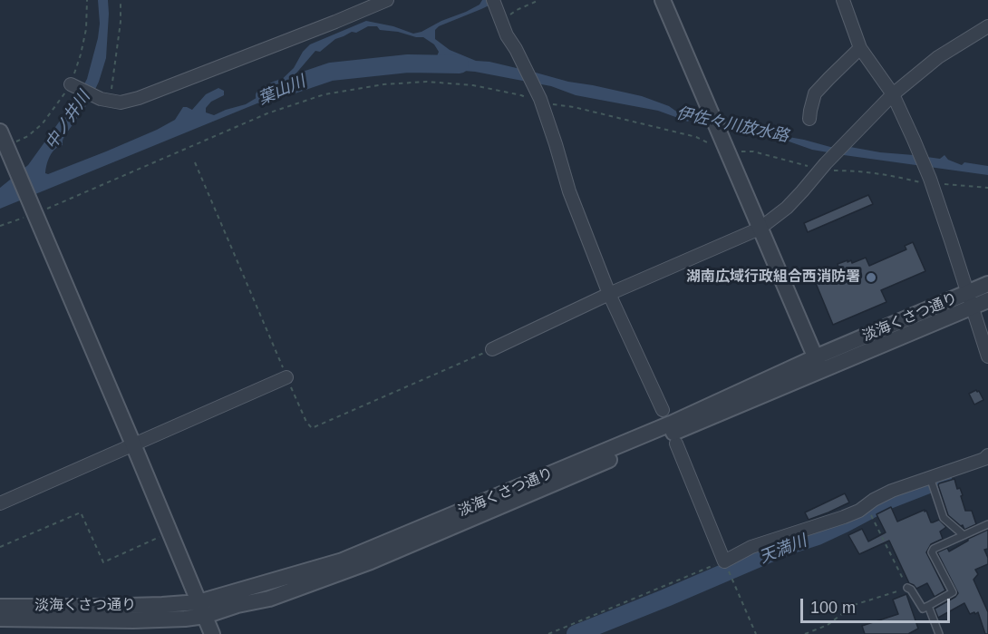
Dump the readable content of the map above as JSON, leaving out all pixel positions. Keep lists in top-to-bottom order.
{
  "streets": {
    "street": ["淡海くさつ通り"]
  },
  "water": [
    "葉山川",
    "中ノ井川",
    "伊佐々川放水路",
    "天満川"
  ],
  "places": ["湖南広域行政組合西消防署"],
  "scale_bar": "100 m"
}
